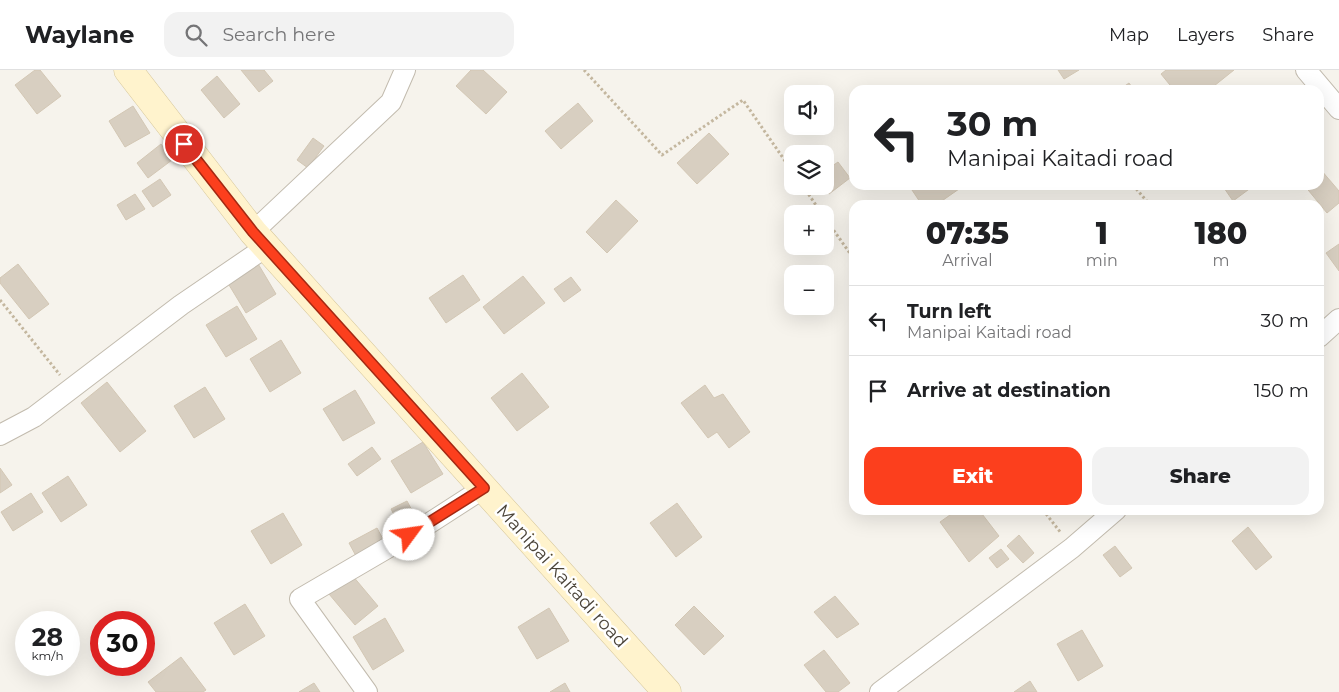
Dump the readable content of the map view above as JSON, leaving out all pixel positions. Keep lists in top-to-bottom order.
{
  "streets": {
    "main road": ["Manipai Kaitadi road"]
  },
  "page": {
    "header": "Waylane",
    "search": "Search here",
    "nav": ["Map", "Layers", "Share"],
    "map_buttons": ["+", "−"],
    "turn": ["30 m", "Manipai Kaitadi road"],
    "eta": [
      "07:35",
      "Arrival",
      "1",
      "min",
      "180",
      "m"
    ],
    "list": [
      {
        "name": "Turn left",
        "note": "Manipai Kaitadi road",
        "value": "30 m"
      },
      {
        "name": "Arrive at destination",
        "value": "150 m"
      }
    ],
    "buttons": ["Exit", "Share"],
    "speed": "28 km/h",
    "limit": "30"
  }
}
